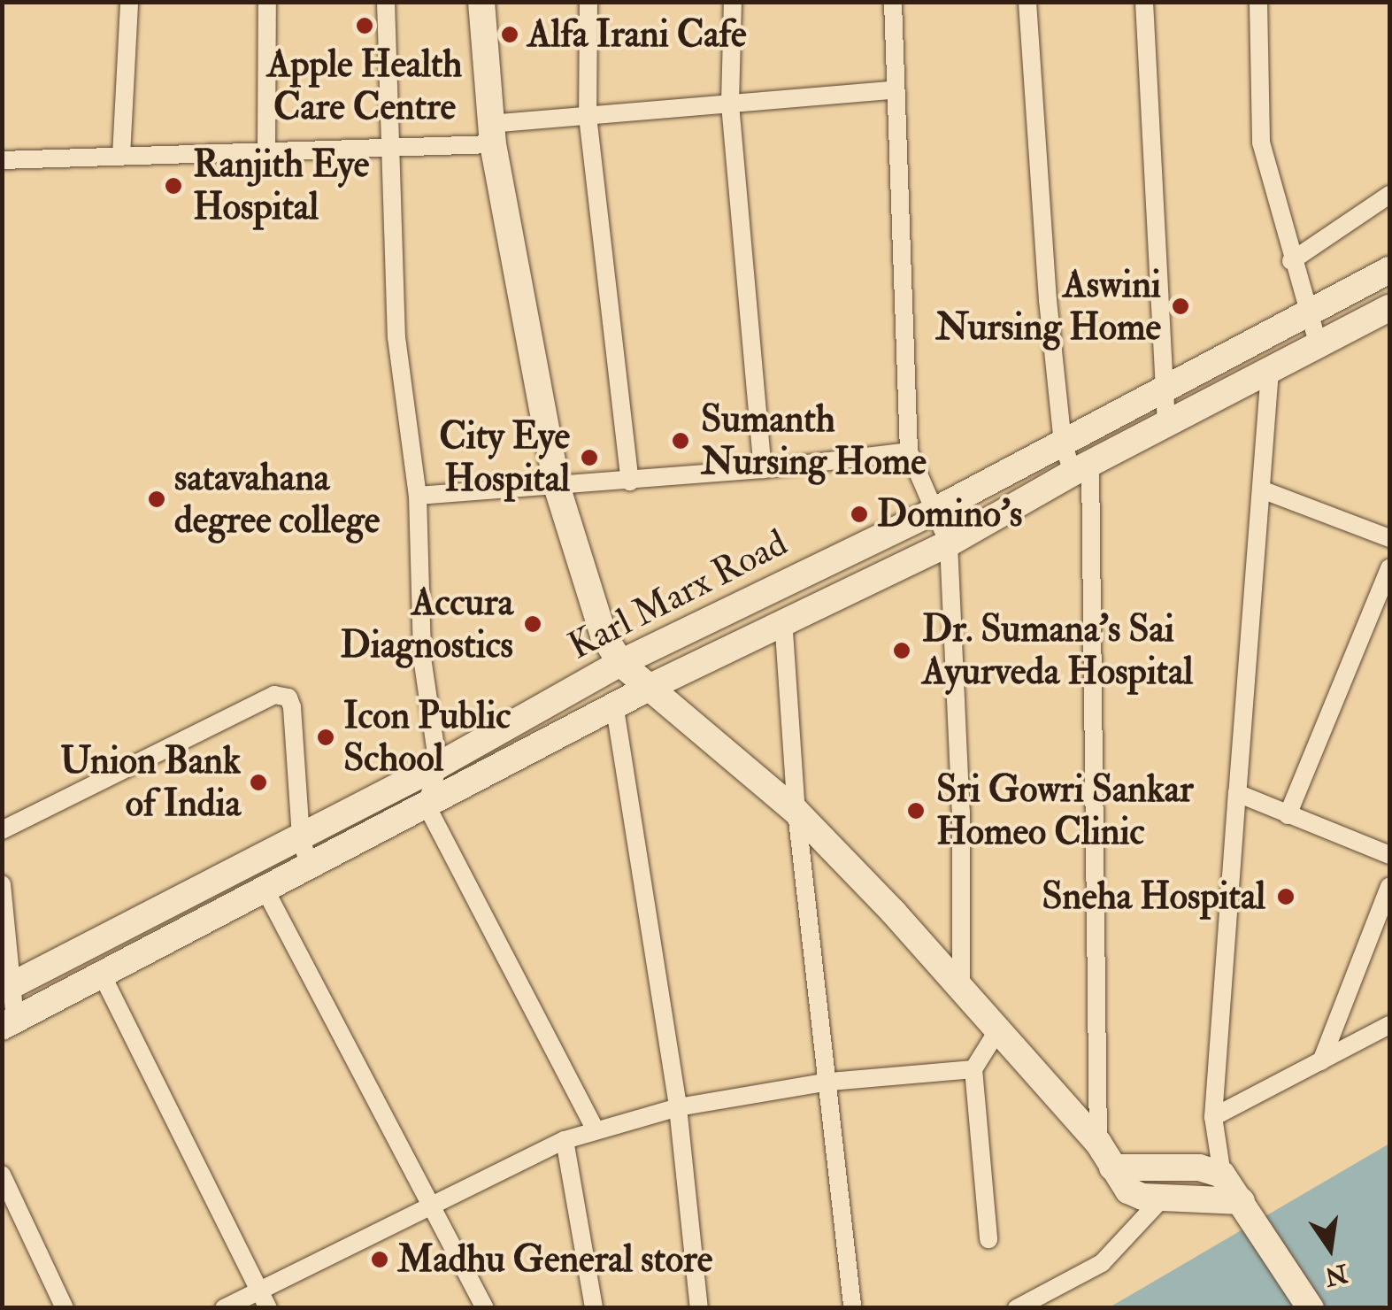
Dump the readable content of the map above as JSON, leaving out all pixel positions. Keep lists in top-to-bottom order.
{
  "streets": {
    "main road": ["Karl Marx Road"]
  },
  "places": [
    "Apple Health Care Centre",
    "Alfa Irani Cafe",
    "Ranjith Eye Hospital",
    "Aswini Nursing Home",
    "Sumanth Nursing Home",
    "City Eye Hospital",
    "satavahana degree college",
    "Domino's",
    "Accura Diagnostics",
    "Dr. Sumana's Sai Ayurveda Hospital",
    "Icon Public School",
    "Union Bank of India",
    "Sri Gowri Sankar Homeo Clinic",
    "Sneha Hospital",
    "Madhu General store"
  ],
  "north": "bottom"
}
